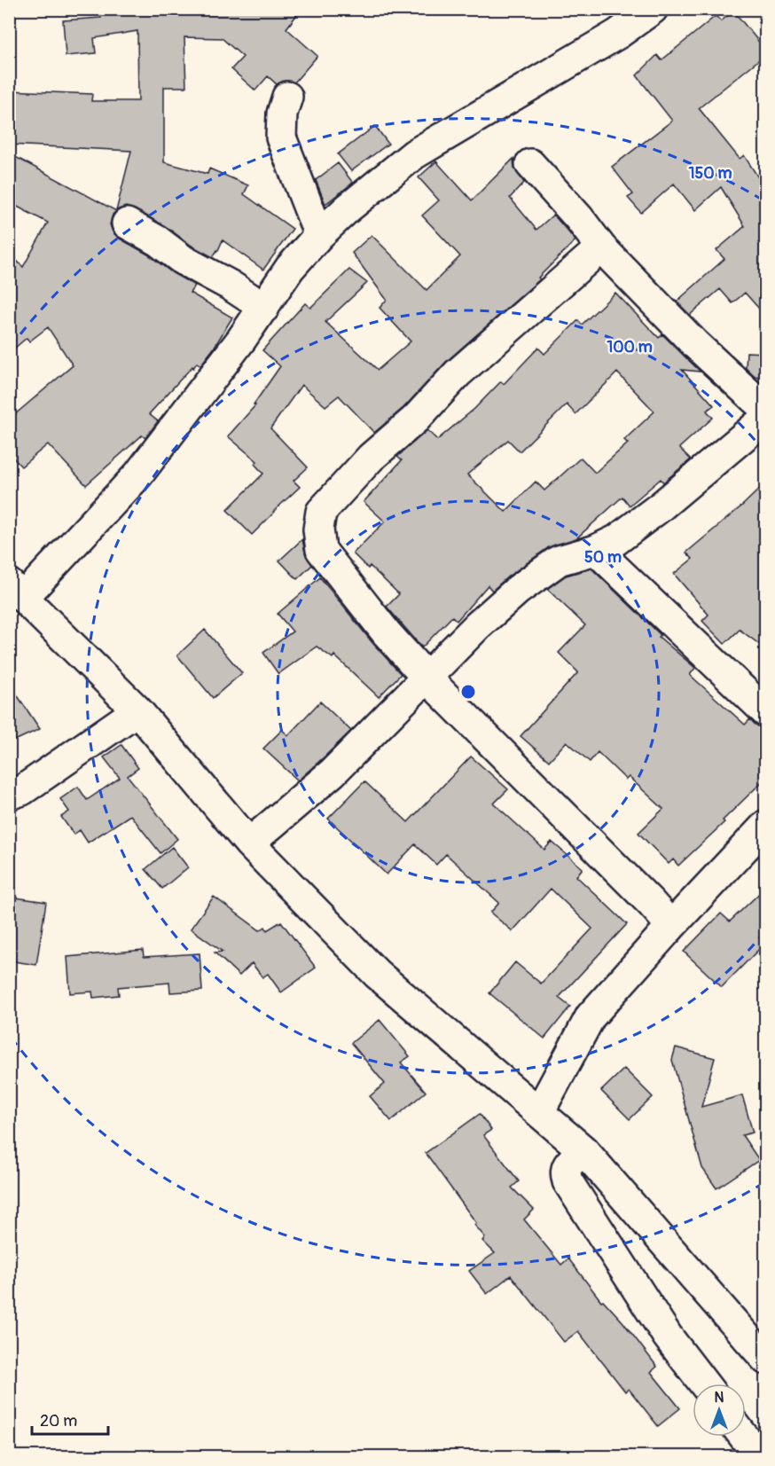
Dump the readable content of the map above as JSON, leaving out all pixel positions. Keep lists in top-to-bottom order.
{
  "scale_bar": "20 m",
  "north": "top",
  "rings": ["150 m", "100 m", "50 m"]
}
